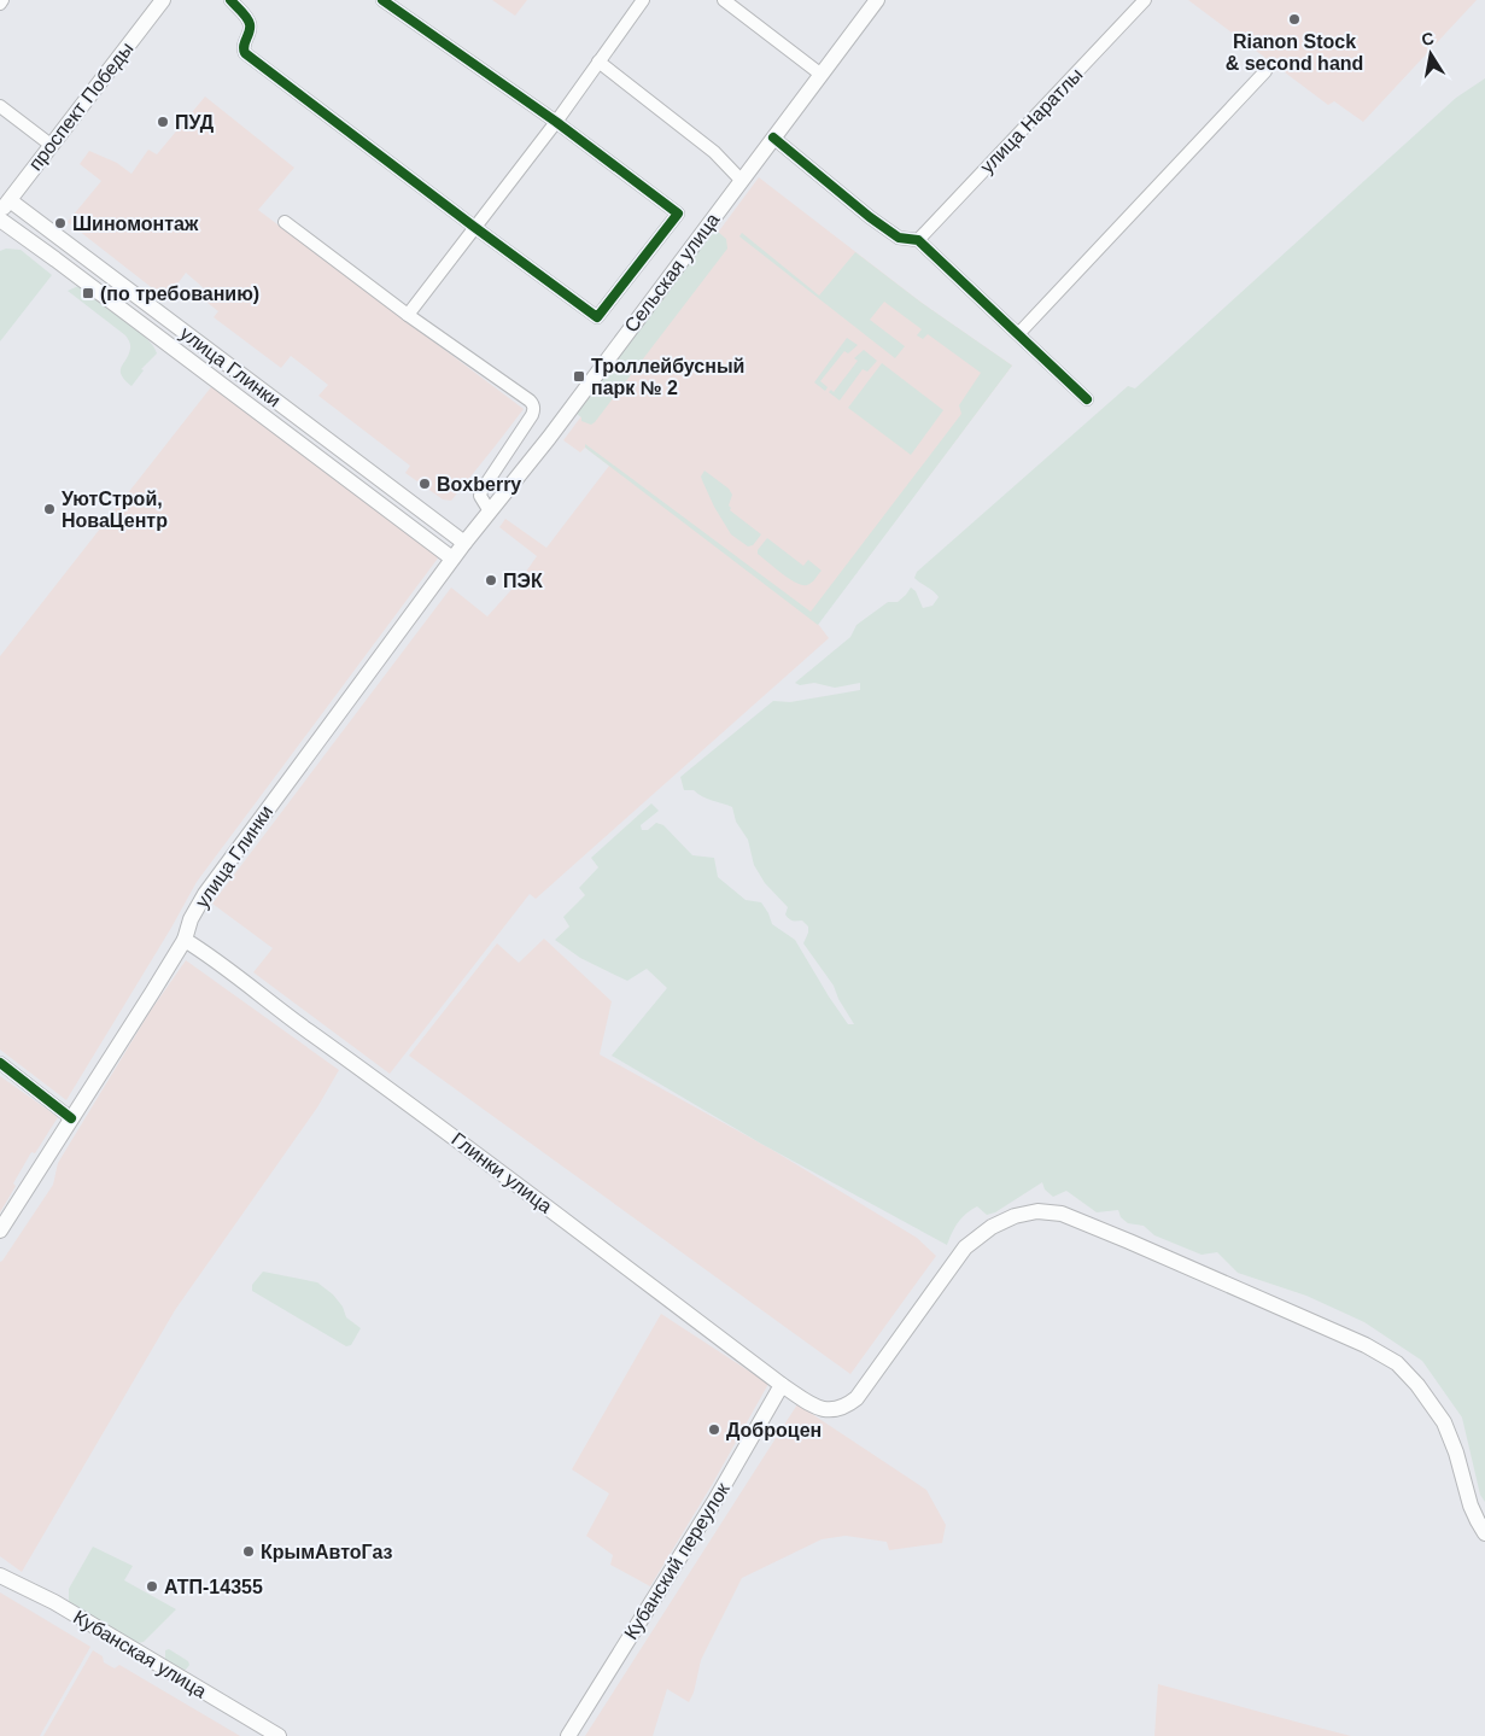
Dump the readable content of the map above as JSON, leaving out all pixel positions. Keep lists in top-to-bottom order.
{
  "streets": {
    "main road": [
      "проспект Победы",
      "Сельская улица",
      "улица Глинки",
      "Глинки улица",
      "Кубанский переулок",
      "Кубанская улица"
    ],
    "street": ["улица Наратлы"]
  },
  "crossings": [
    ["проспект Победы", "улица Глинки"],
    ["Сельская улица", "улица Глинки"],
    ["улица Глинки", "Глинки улица"],
    ["Глинки улица", "Кубанский переулок"]
  ],
  "places": {
    "other": [
      "Rianon Stock & second hand",
      "ПУД",
      "Шиномонтаж",
      "Boxberry",
      "УютСтрой, НоваЦентр",
      "ПЭК",
      "Доброцен",
      "КрымАвтоГаз",
      "АТП-14355"
    ],
    "transit": ["(по требованию)", "Троллейбусный парк № 2"]
  },
  "north": "top"
}
